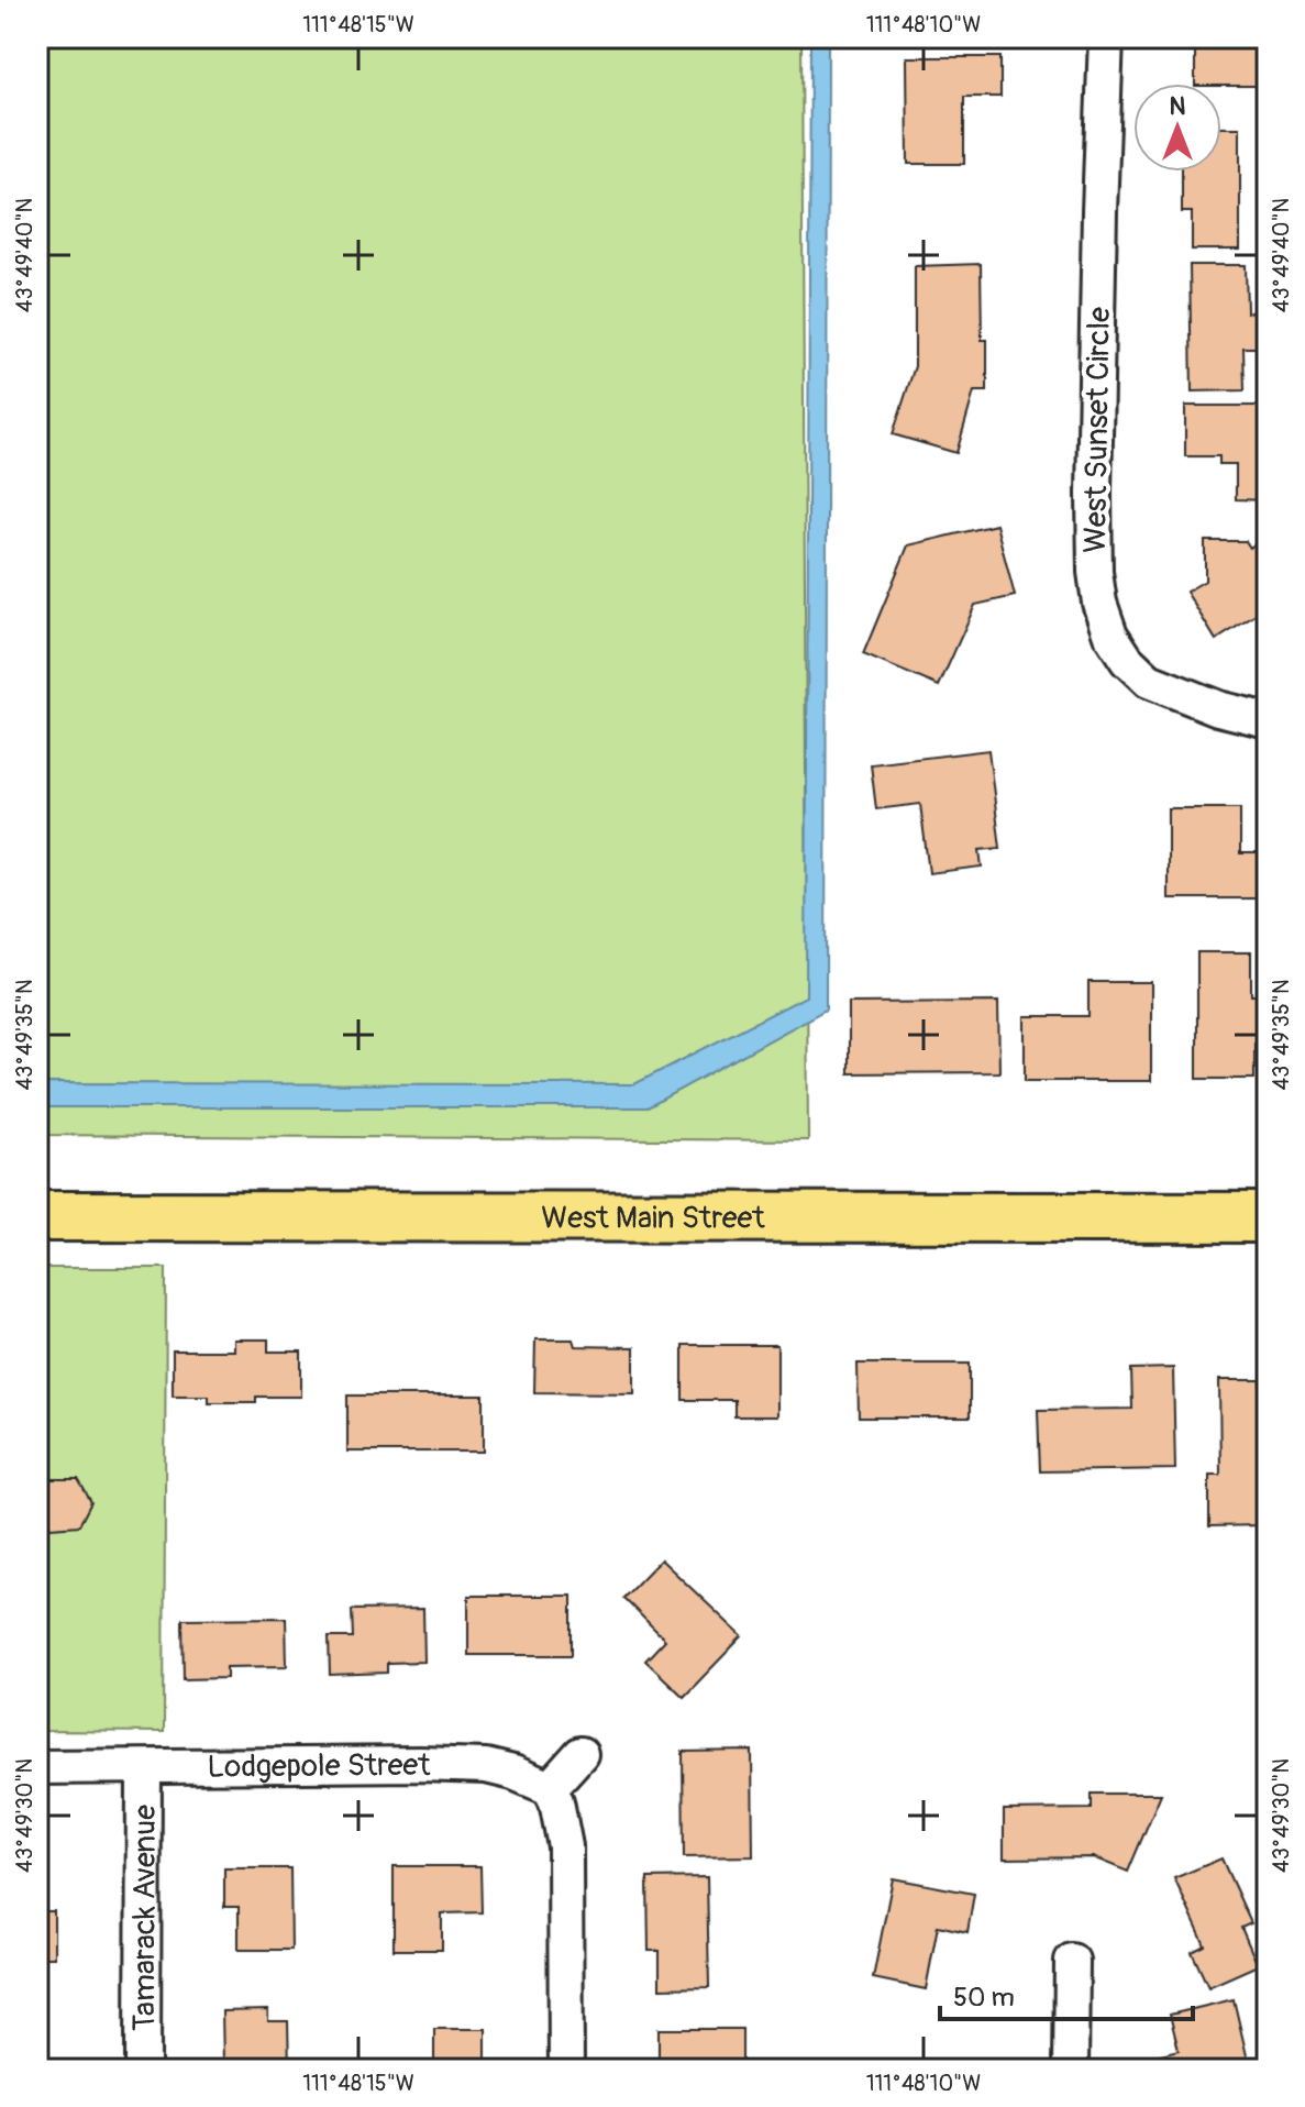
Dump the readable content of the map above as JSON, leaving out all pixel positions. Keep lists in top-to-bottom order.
{
  "streets": {
    "main road": ["West Main Street"],
    "street": ["West Sunset Circle", "Lodgepole Street", "Tamarack Avenue"]
  },
  "crossings": [
    ["Lodgepole Street", "Tamarack Avenue"]
  ],
  "scale_bar": "50 m",
  "north": "top",
  "coordinates": [
    "111°48'15\"W",
    "111°48'10\"W",
    "43°49'40\"N",
    "43°49'35\"N",
    "43°49'30\"N"
  ]
}
